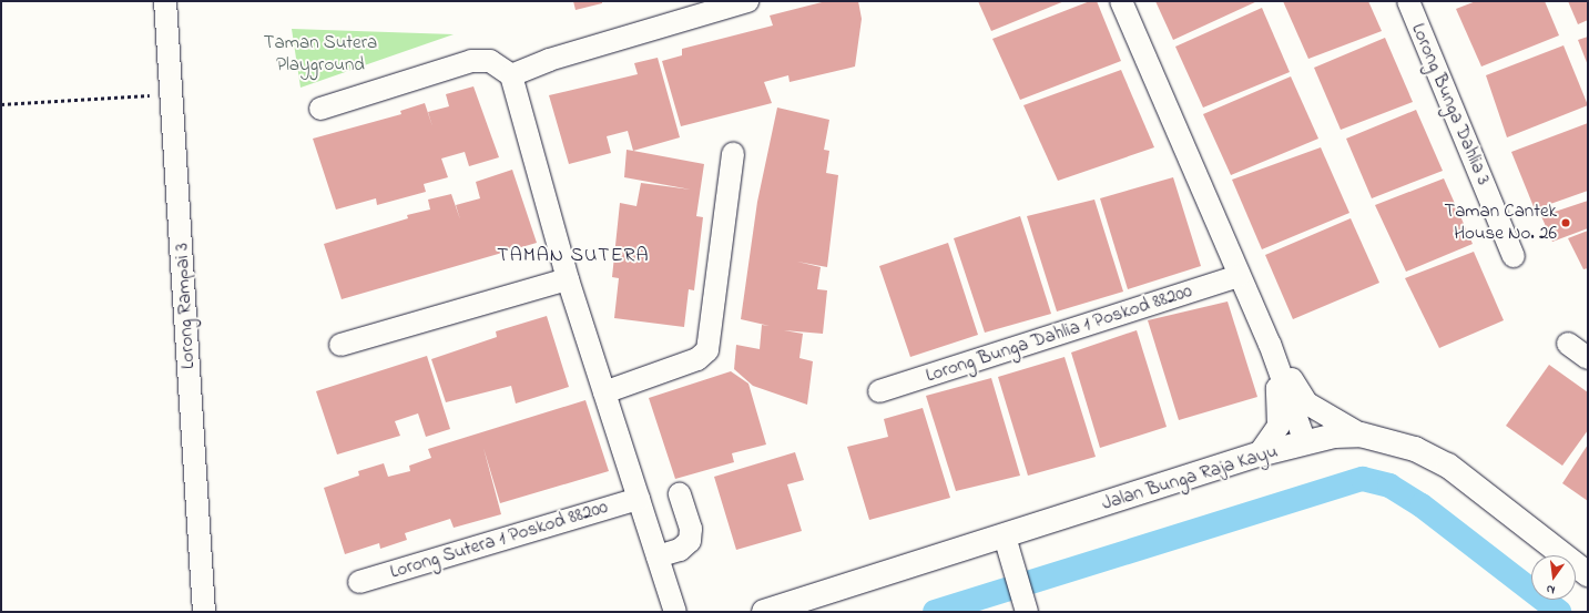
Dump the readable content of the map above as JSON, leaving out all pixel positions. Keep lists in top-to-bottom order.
{
  "streets": {
    "street": [
      "Lorong Bunga Dahlia 3",
      "Lorong Rampai 3",
      "Lorong Bunga Dahlia 1 Poskod 88200",
      "Jalan Bunga Raja Kayu",
      "Lorong Sutera 1 Poskod 88200"
    ]
  },
  "districts": ["TAMAN SUTERA"],
  "parks": ["Taman Sutera Playground"],
  "places": ["Taman Cantek House No. 26"],
  "north": "bottom"
}
